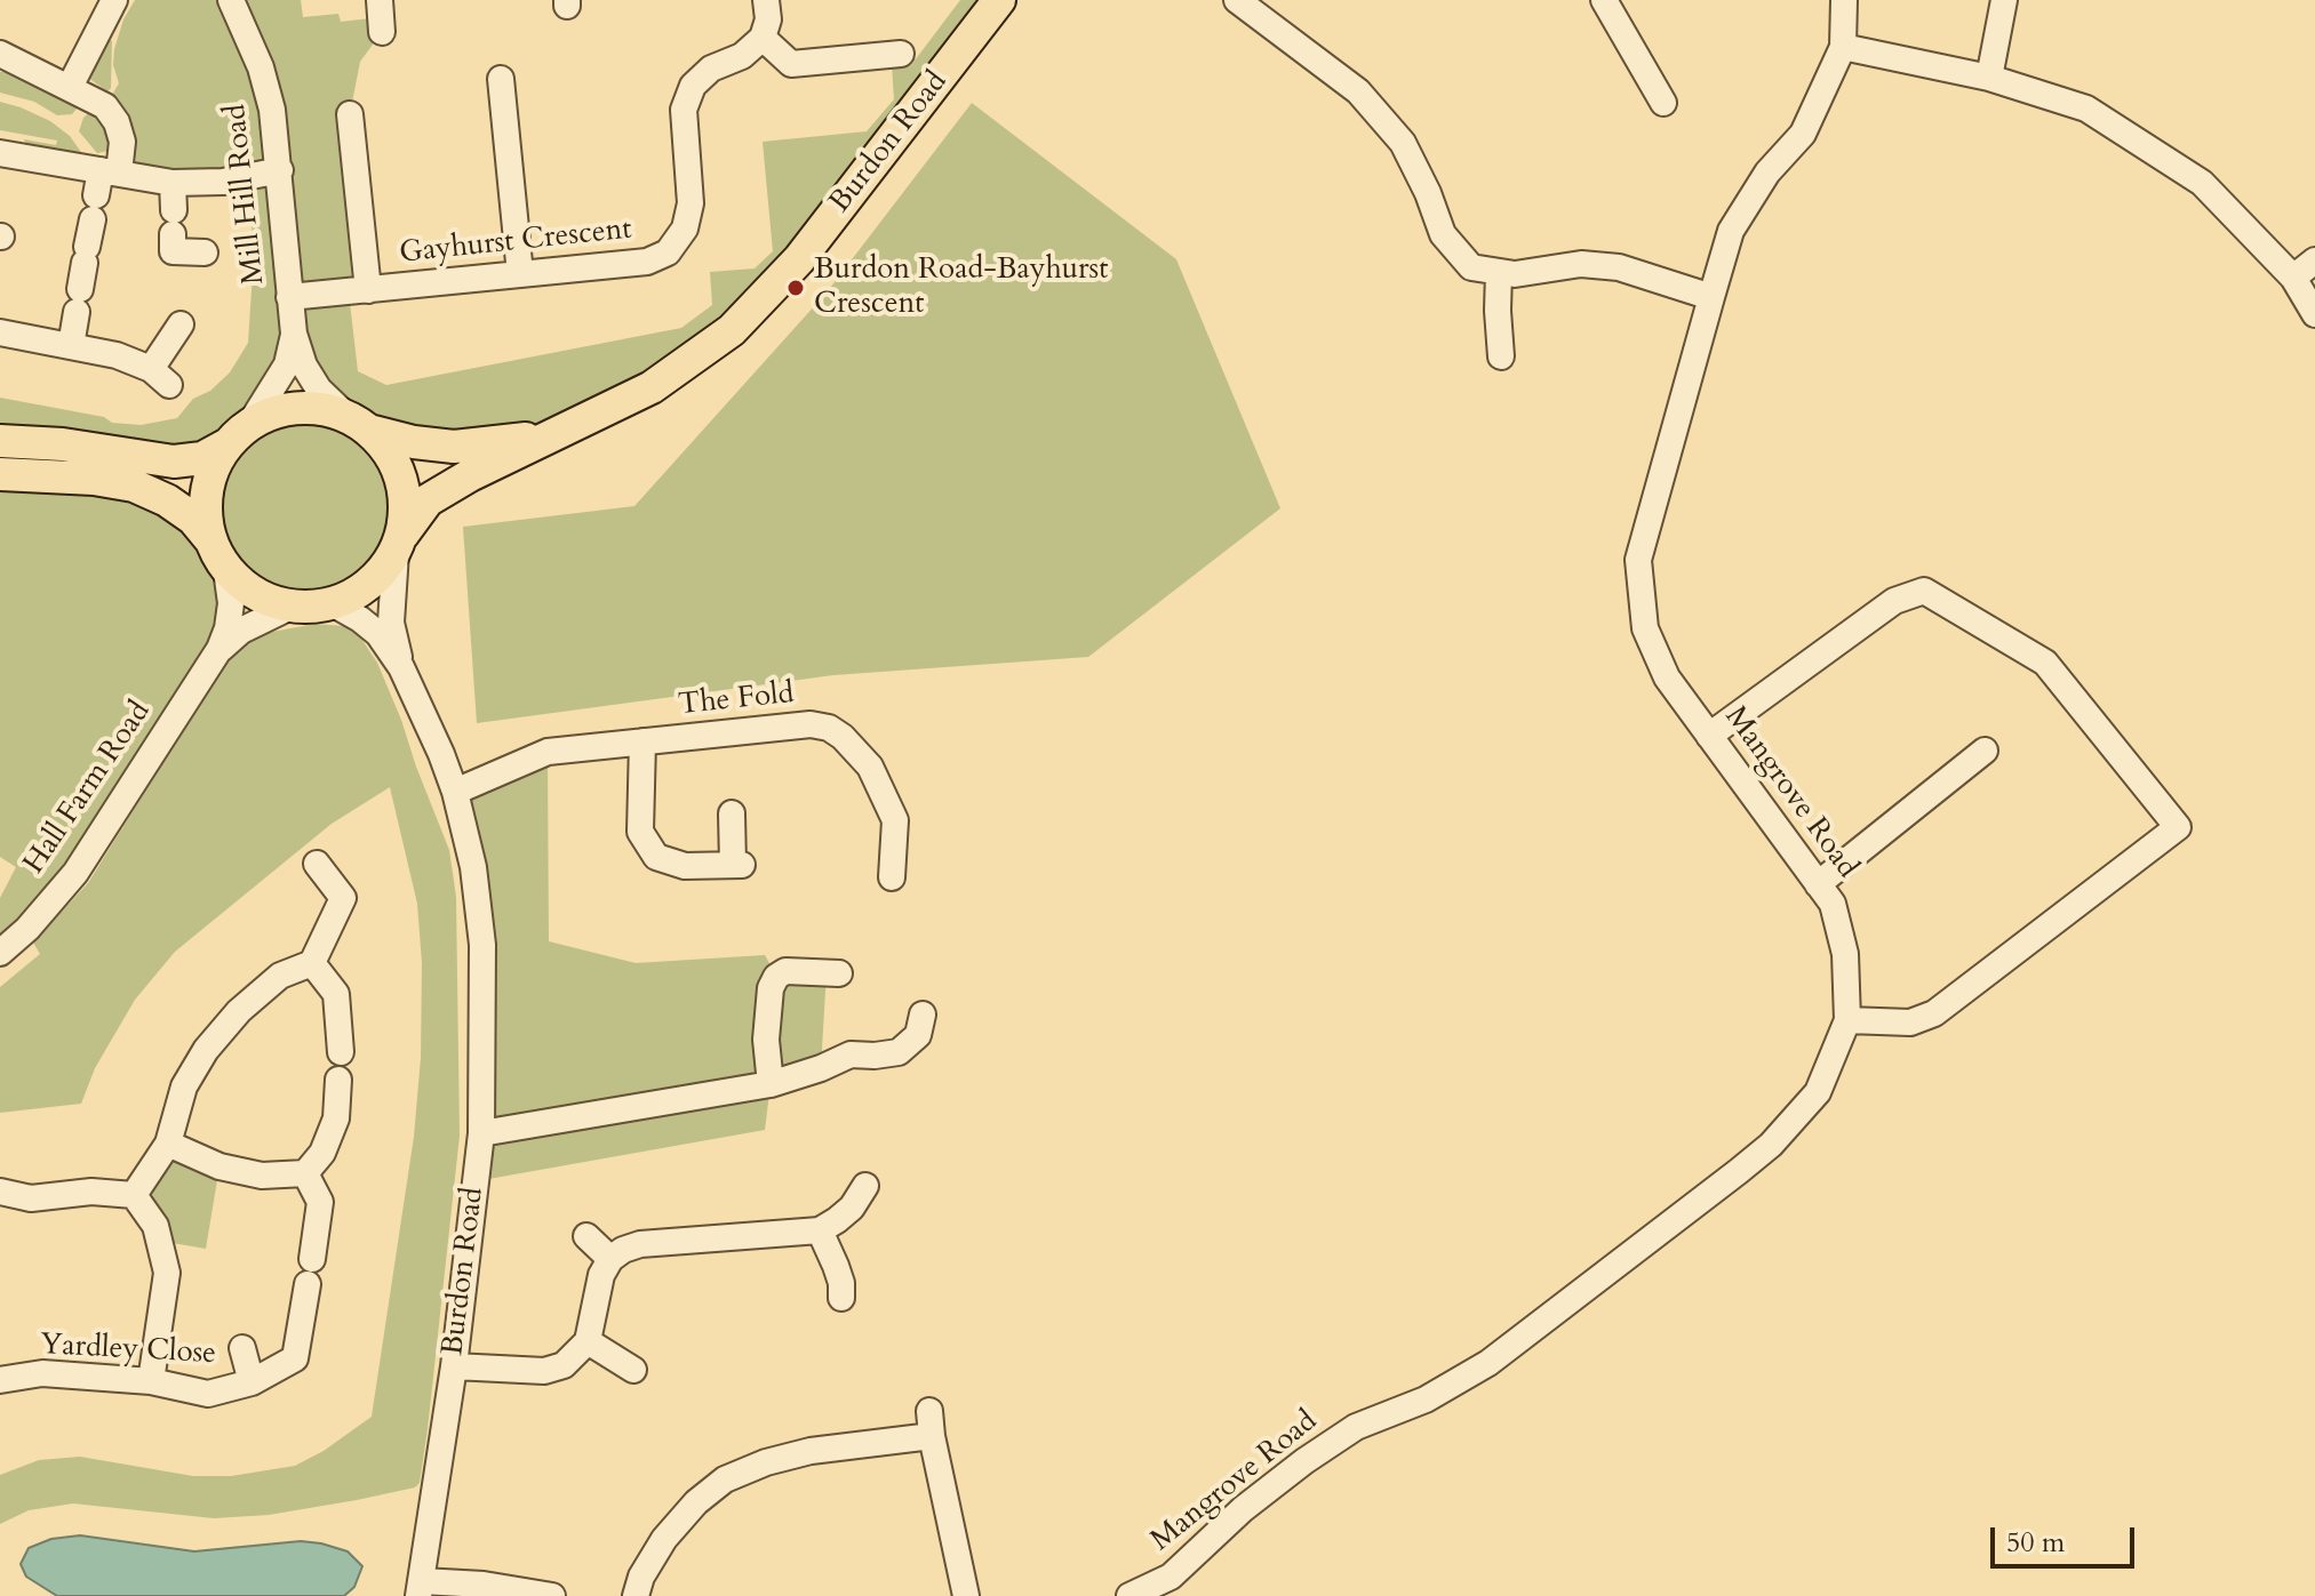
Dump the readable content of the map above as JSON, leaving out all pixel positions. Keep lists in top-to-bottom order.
{
  "streets": {
    "main road": ["Burdon Road"],
    "street": [
      "Mill Hill Road",
      "Gayhurst Crescent",
      "The Fold",
      "Hall Farm Road",
      "Mangrove Road",
      "Yardley Close"
    ]
  },
  "crossings": [
    ["Burdon Road", "Mill Hill Road"],
    ["Burdon Road", "The Fold"],
    ["Burdon Road", "Hall Farm Road"],
    ["Mill Hill Road", "Gayhurst Crescent"],
    ["Mill Hill Road", "Hall Farm Road"]
  ],
  "places": ["Burdon Road-Bayhurst Crescent"],
  "scale_bar": "50 m"
}
